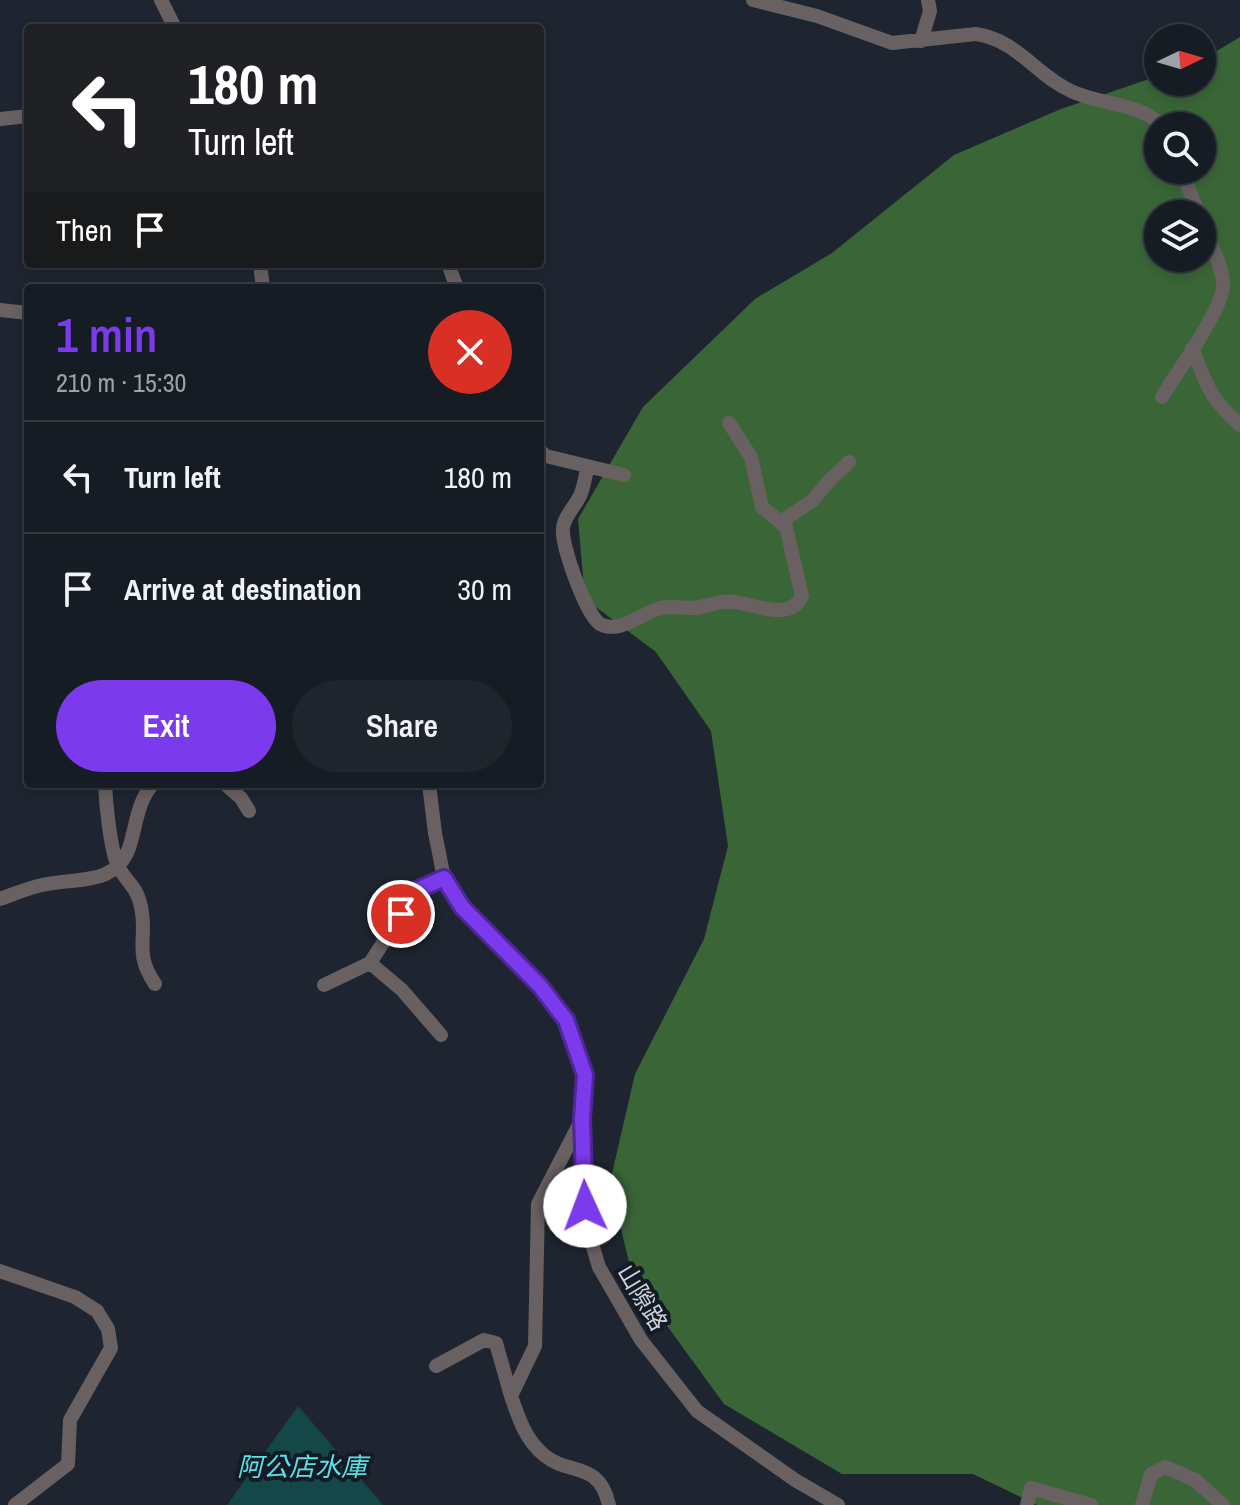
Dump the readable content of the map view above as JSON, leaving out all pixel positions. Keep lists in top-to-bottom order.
{
  "streets": {
    "street": ["山隙路"]
  },
  "water": ["阿公店水庫"],
  "north": "right",
  "page": {
    "turn": ["180 m", "Turn left"],
    "then": "Then",
    "heading": ["1 min", "210 m · 15:30"],
    "list": [
      {
        "name": "Turn left",
        "value": "180 m"
      },
      {
        "name": "Arrive at destination",
        "value": "30 m"
      }
    ],
    "buttons": ["Exit", "Share"]
  }
}
